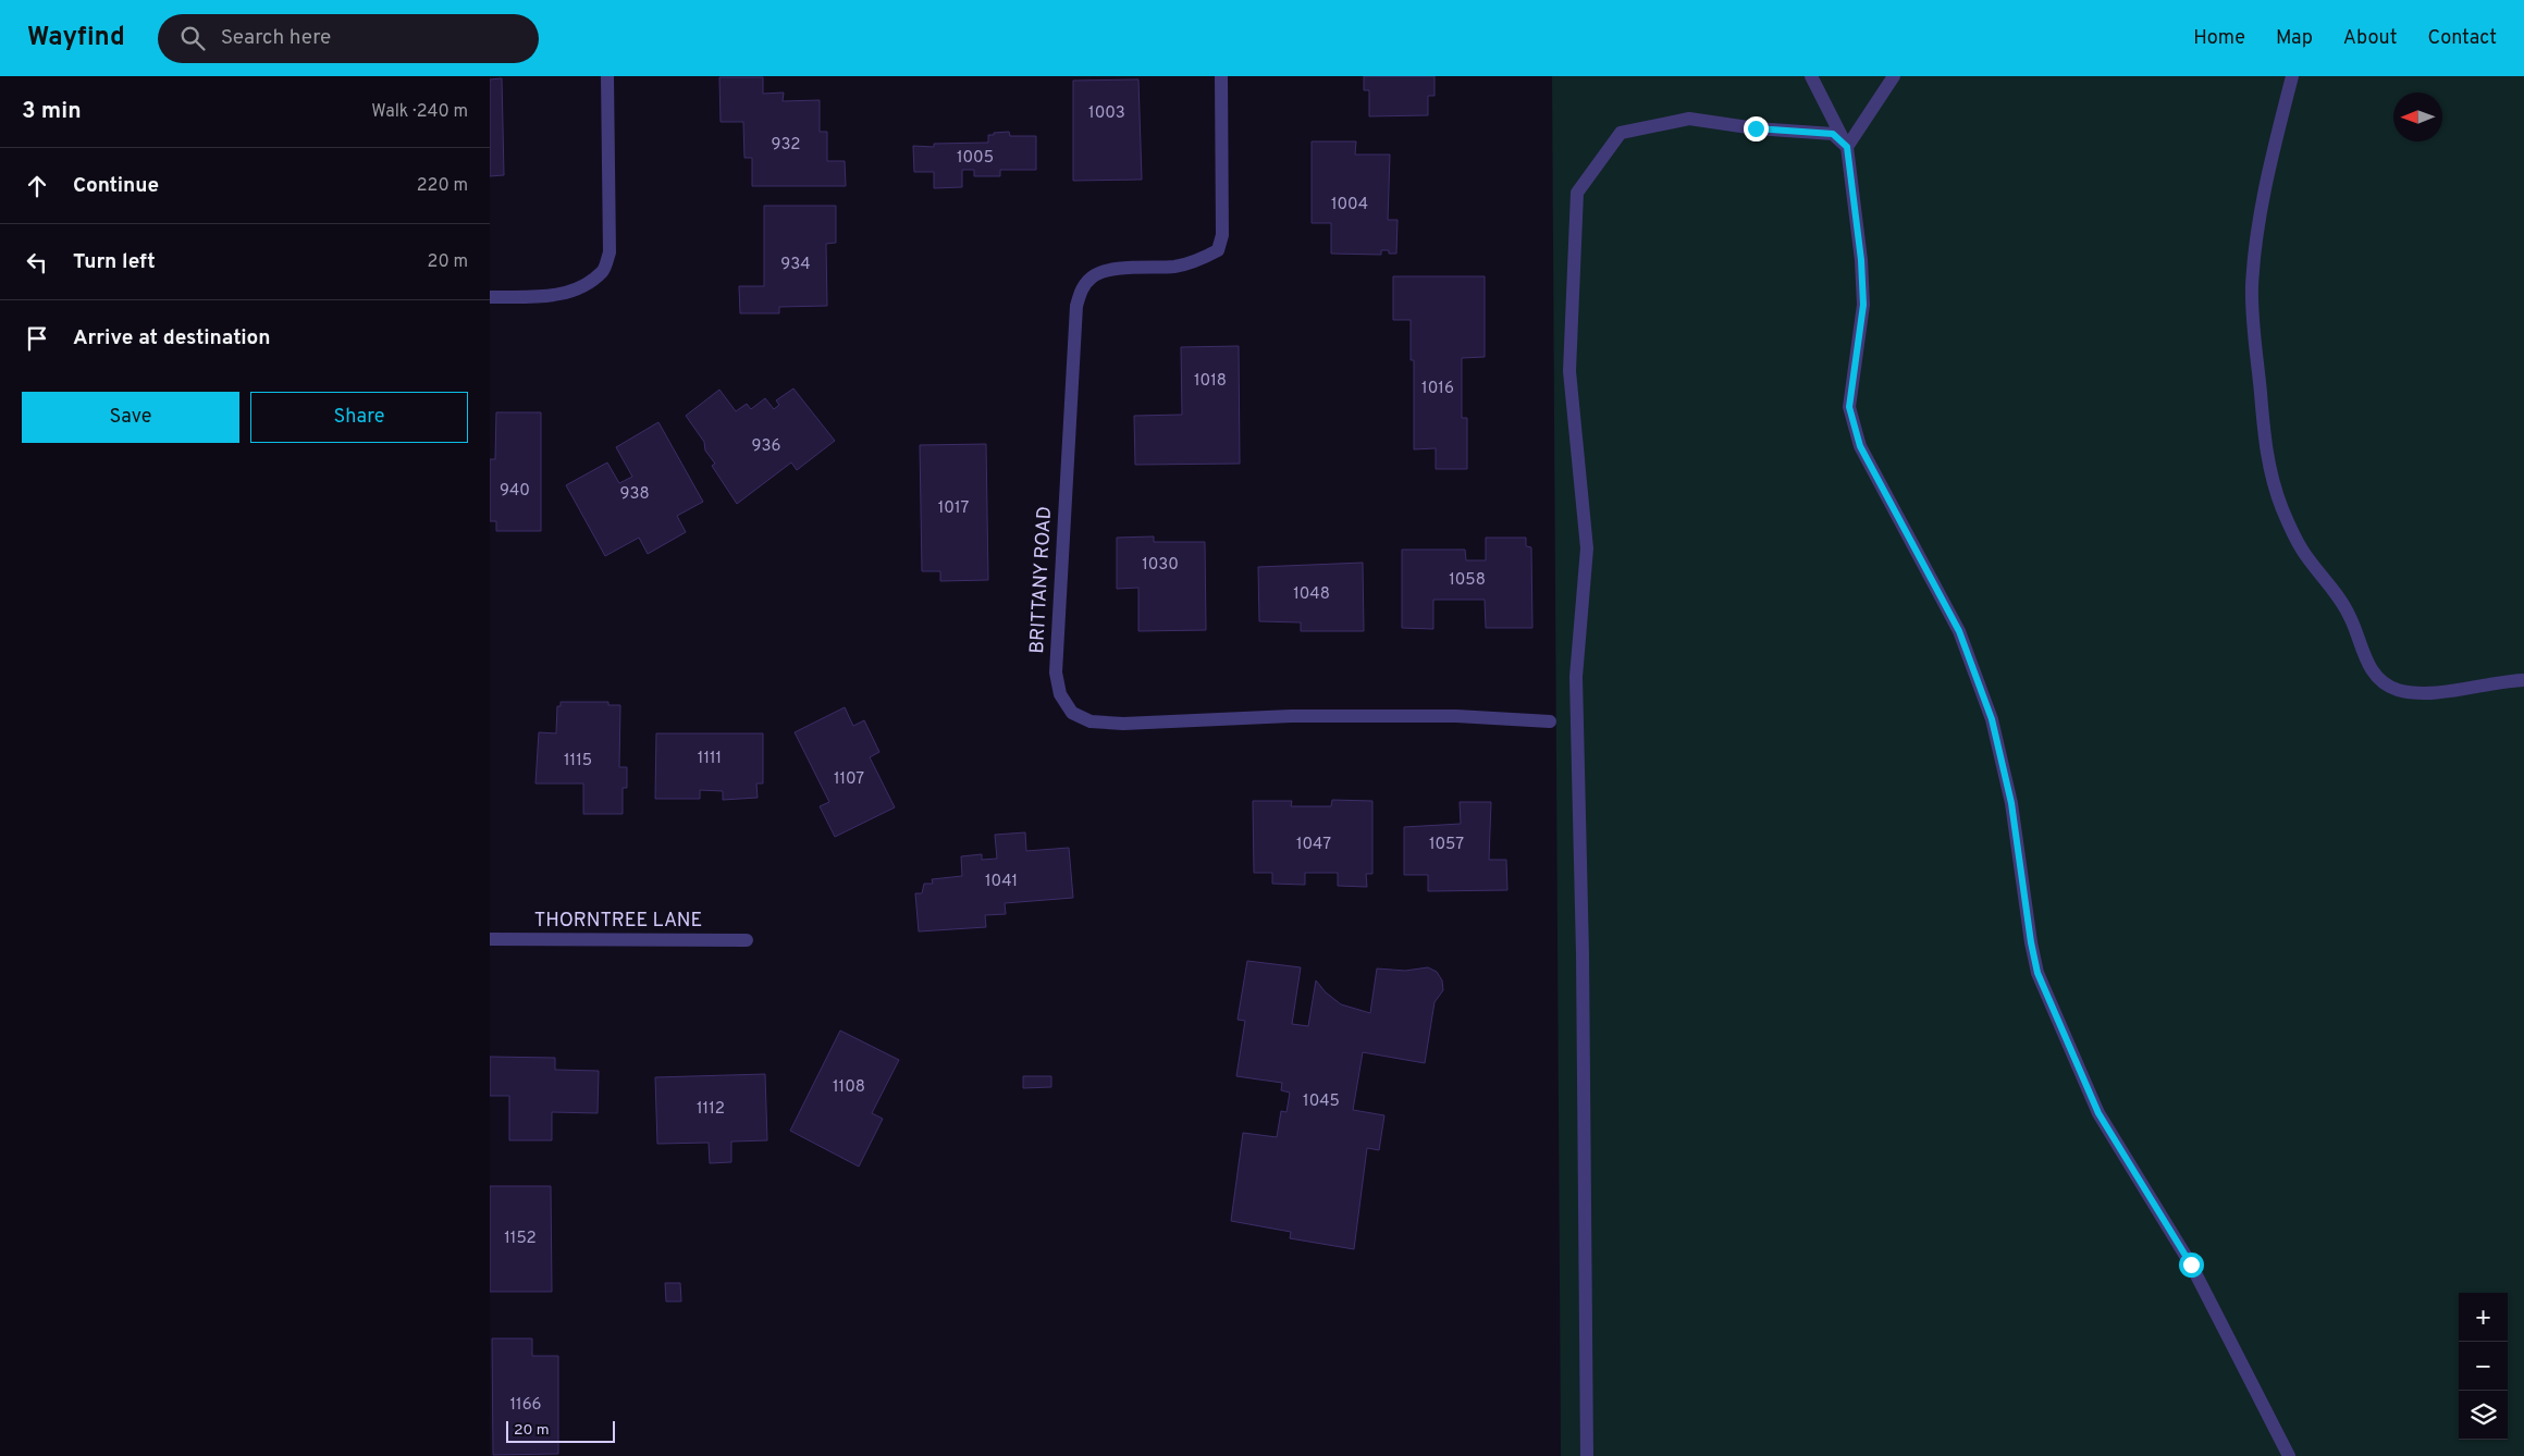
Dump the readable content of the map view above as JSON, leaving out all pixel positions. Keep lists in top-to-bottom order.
{
  "streets": {
    "street": ["BRITTANY ROAD", "THORNTREE LANE"]
  },
  "house_numbers": [
    "1003",
    "932",
    "1005",
    "1004",
    "934",
    "1018",
    "1016",
    "936",
    "940",
    "938",
    "1017",
    "1030",
    "1058",
    "1048",
    "1111",
    "1115",
    "1107",
    "1047",
    "1057",
    "1041",
    "1108",
    "1045",
    "1112",
    "1152",
    "1166"
  ],
  "scale_bar": "20 m",
  "north": "left",
  "page": {
    "header": "Wayfind",
    "search": "Search here",
    "nav": [
      "Home",
      "Map",
      "About",
      "Contact"
    ],
    "heading": ["3 min", "Walk · 240 m"],
    "list": [
      ["Continue", "220 m"],
      ["Turn left", "20 m"],
      "Arrive at destination"
    ],
    "buttons": ["Save", "Share"],
    "map_buttons": ["+", "−"],
    "scale": "20 m"
  }
}
